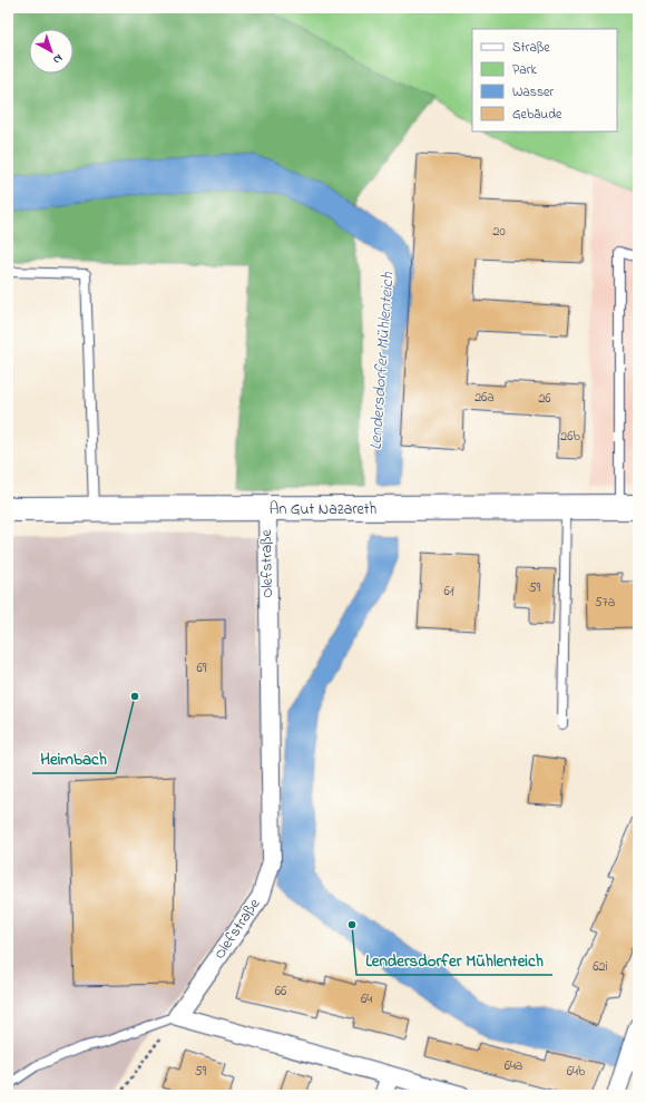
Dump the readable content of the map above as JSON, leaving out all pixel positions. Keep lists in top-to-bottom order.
{
  "streets": {
    "main road": ["An Gut Nazareth"],
    "street": ["Olefstraße"]
  },
  "crossings": [
    ["An Gut Nazareth", "Olefstraße"]
  ],
  "water": ["Lendersdorfer Mühlenteich"],
  "places": ["Heimbach", "Lendersdorfer Mühlenteich"],
  "house_numbers": [
    "20",
    "26a",
    "26",
    "26b",
    "59",
    "61",
    "57a",
    "69",
    "62i",
    "66",
    "64",
    "64a",
    "59",
    "64b"
  ],
  "legend": [
    "Straße",
    "Park",
    "Wasser",
    "Gebäude"
  ],
  "north": "bottom right"
}
